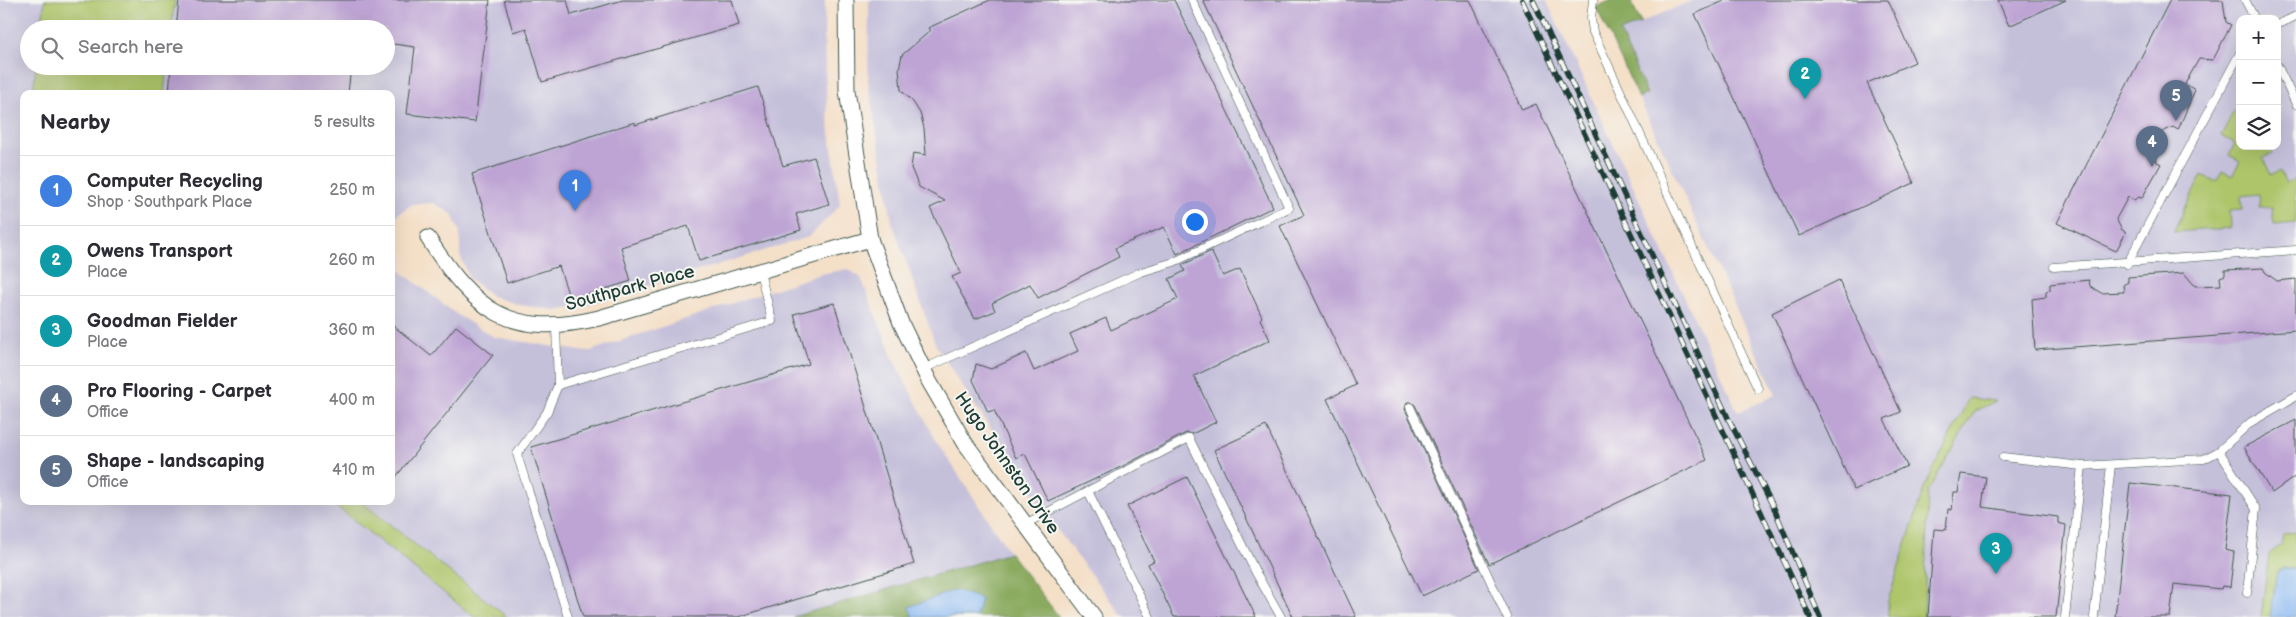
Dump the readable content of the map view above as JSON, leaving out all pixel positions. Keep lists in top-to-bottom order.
{
  "streets": {
    "street": ["Southpark Place", "Hugo Johnston Drive"]
  },
  "crossings": [
    ["Southpark Place", "Hugo Johnston Drive"]
  ],
  "page": {
    "map_buttons": ["+", "−"],
    "search": "Search here",
    "pins": [
      "2",
      "5",
      "4",
      "1",
      "3"
    ],
    "heading": ["Nearby", "5 results"],
    "list": [
      {
        "mark": "1",
        "name": "Computer Recycling",
        "note": "Shop · Southpark Place",
        "value": "250 m"
      },
      {
        "mark": "2",
        "name": "Owens Transport",
        "note": "Place",
        "value": "260 m"
      },
      {
        "mark": "3",
        "name": "Goodman Fielder",
        "note": "Place",
        "value": "360 m"
      },
      {
        "mark": "4",
        "name": "Pro Flooring - Carpet",
        "note": "Office",
        "value": "400 m"
      },
      {
        "mark": "5",
        "name": "Shape - landscaping",
        "note": "Office",
        "value": "410 m"
      }
    ]
  }
}
